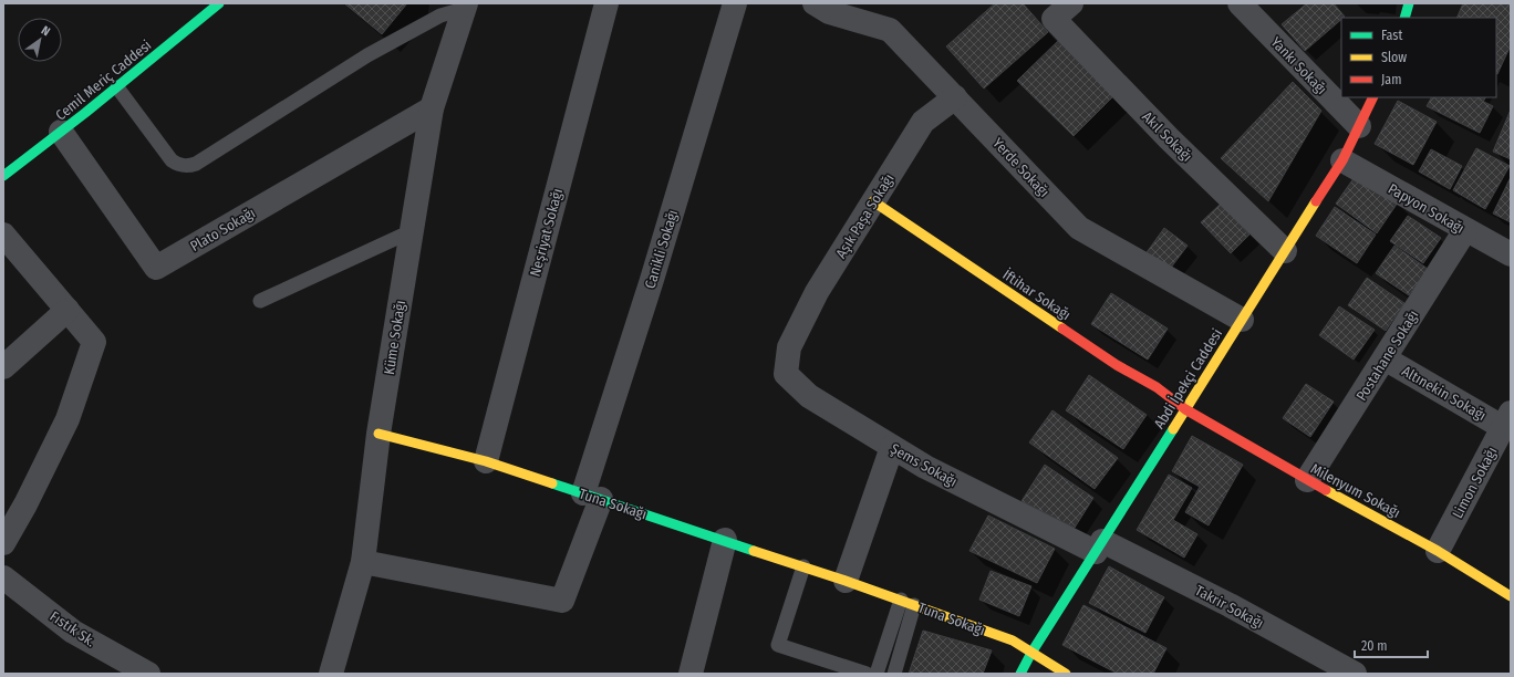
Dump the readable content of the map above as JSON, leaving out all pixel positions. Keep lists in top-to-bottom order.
{
  "streets": {
    "street": [
      "Yankı Sokağı",
      "Cemil Meriç Caddesi",
      "Akıl Sokağı",
      "Yerde Sokağı",
      "Papyon Sokağı",
      "Aşık Paşa Sokağı",
      "Plato Sokağı",
      "Neşriyat Sokağı",
      "Canikli Sokağı",
      "İftihar Sokağı",
      "Küme Sokağı",
      "Postahane Sokağı",
      "Abdi İpekçi Caddesi",
      "Altınekin Sokağı",
      "Şems Sokağı",
      "Limon Sokağı",
      "Milenyum Sokağı",
      "Tuna Sokağı",
      "Takrir Sokağı",
      "Fıstık Sk."
    ]
  },
  "crossings": [
    ["Yankı Sokağı", "Abdi İpekçi Caddesi"],
    ["Cemil Meriç Caddesi", "Plato Sokağı"],
    ["Akıl Sokağı", "Abdi İpekçi Caddesi"],
    ["Yerde Sokağı", "Aşık Paşa Sokağı"],
    ["Yerde Sokağı", "Abdi İpekçi Caddesi"],
    ["Papyon Sokağı", "Postahane Sokağı"],
    ["Papyon Sokağı", "Abdi İpekçi Caddesi"],
    ["Aşık Paşa Sokağı", "İftihar Sokağı"],
    ["Aşık Paşa Sokağı", "Şems Sokağı"],
    ["Plato Sokağı", "Küme Sokağı"],
    ["Neşriyat Sokağı", "Tuna Sokağı"],
    ["Canikli Sokağı", "Küme Sokağı"],
    ["Canikli Sokağı", "Tuna Sokağı"],
    ["İftihar Sokağı", "Abdi İpekçi Caddesi"],
    ["İftihar Sokağı", "Milenyum Sokağı"],
    ["Küme Sokağı", "Tuna Sokağı"],
    ["Postahane Sokağı", "Altınekin Sokağı"],
    ["Postahane Sokağı", "Milenyum Sokağı"],
    ["Abdi İpekçi Caddesi", "Şems Sokağı"],
    ["Abdi İpekçi Caddesi", "Milenyum Sokağı"],
    ["Abdi İpekçi Caddesi", "Tuna Sokağı"],
    ["Abdi İpekçi Caddesi", "Takrir Sokağı"],
    ["Altınekin Sokağı", "Limon Sokağı"],
    ["Şems Sokağı", "Takrir Sokağı"],
    ["Limon Sokağı", "Milenyum Sokağı"]
  ],
  "legend": ["Fast", "Slow", "Jam"],
  "scale_bar": "20 m",
  "north": "top right"
}
